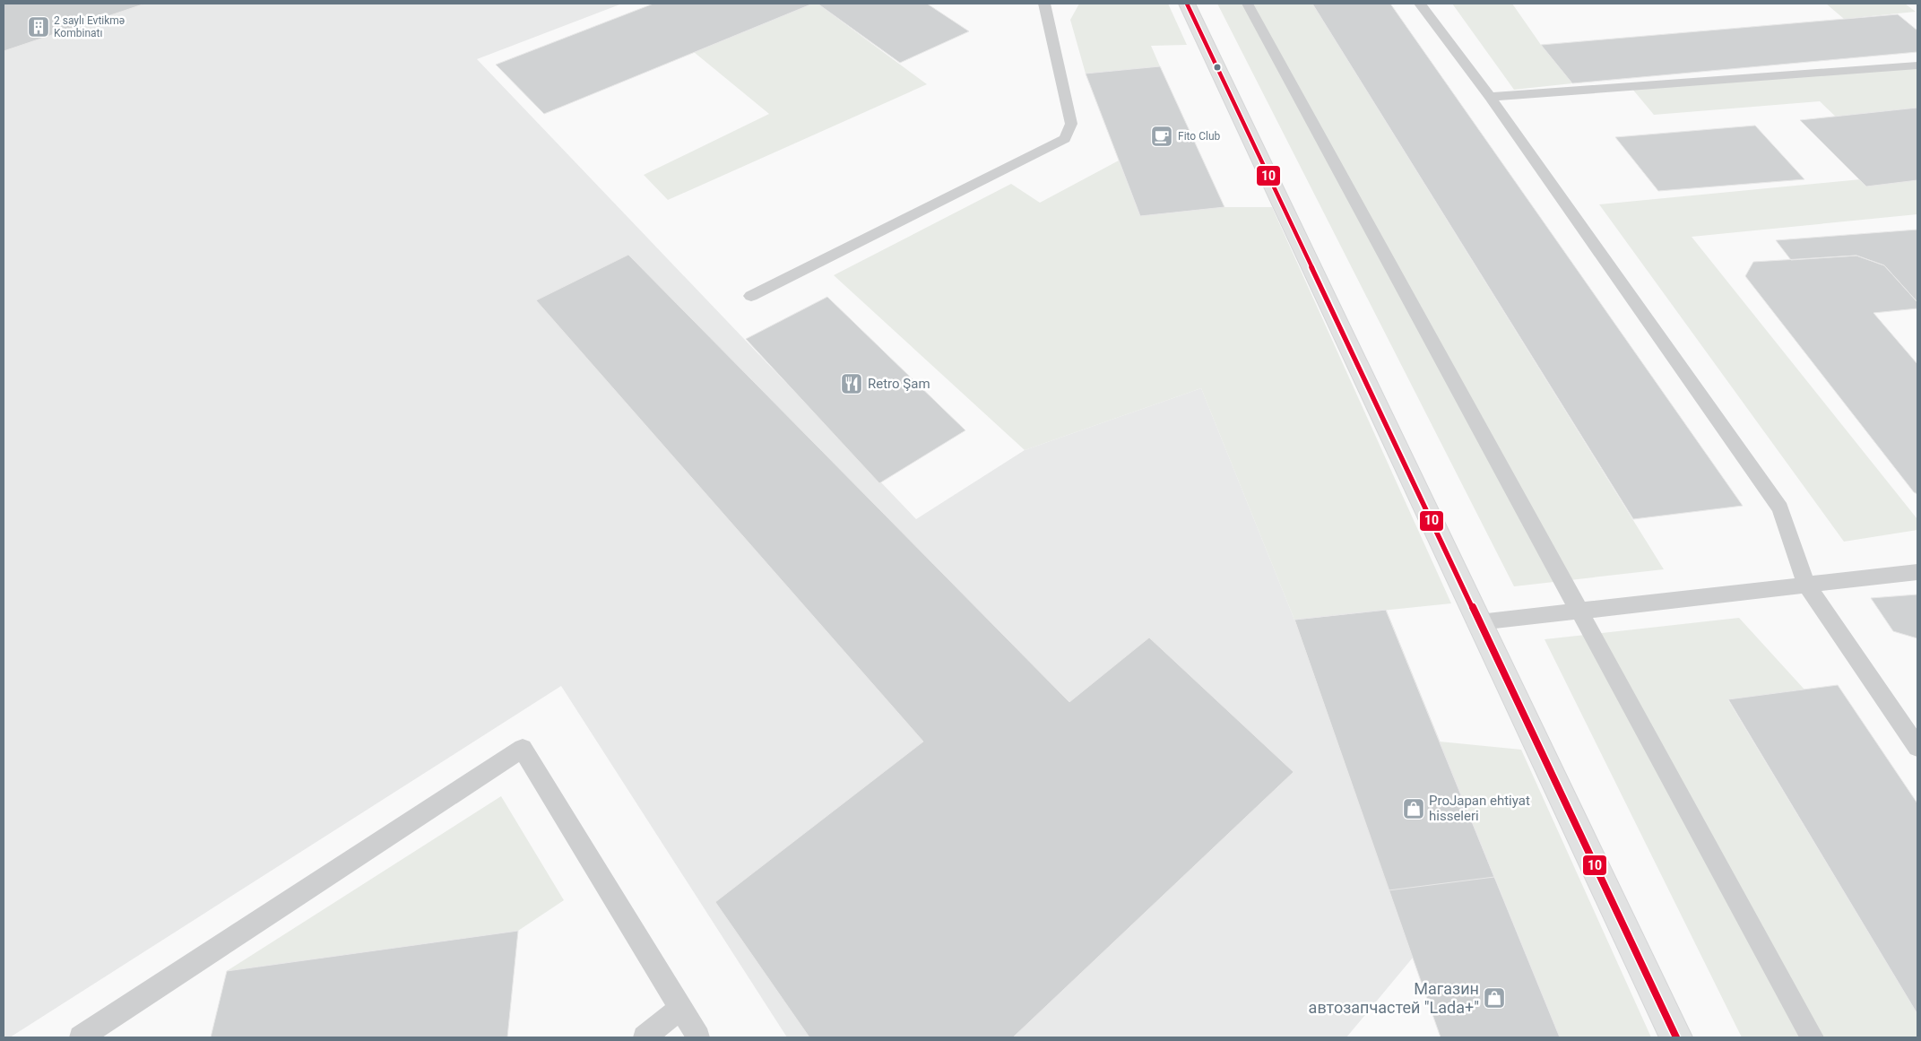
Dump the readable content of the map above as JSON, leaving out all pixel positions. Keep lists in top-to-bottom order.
{
  "places": {
    "building": ["2 saylı Evtikmə Kombinatı"],
    "cafe": ["Fito Club"],
    "restaurant": ["Retro Şam"],
    "shop": ["ProJapan ehtiyat hisseleri", "Магазин автозапчастей \"Lada+\""]
  },
  "lines": ["transit line 10"]
}
